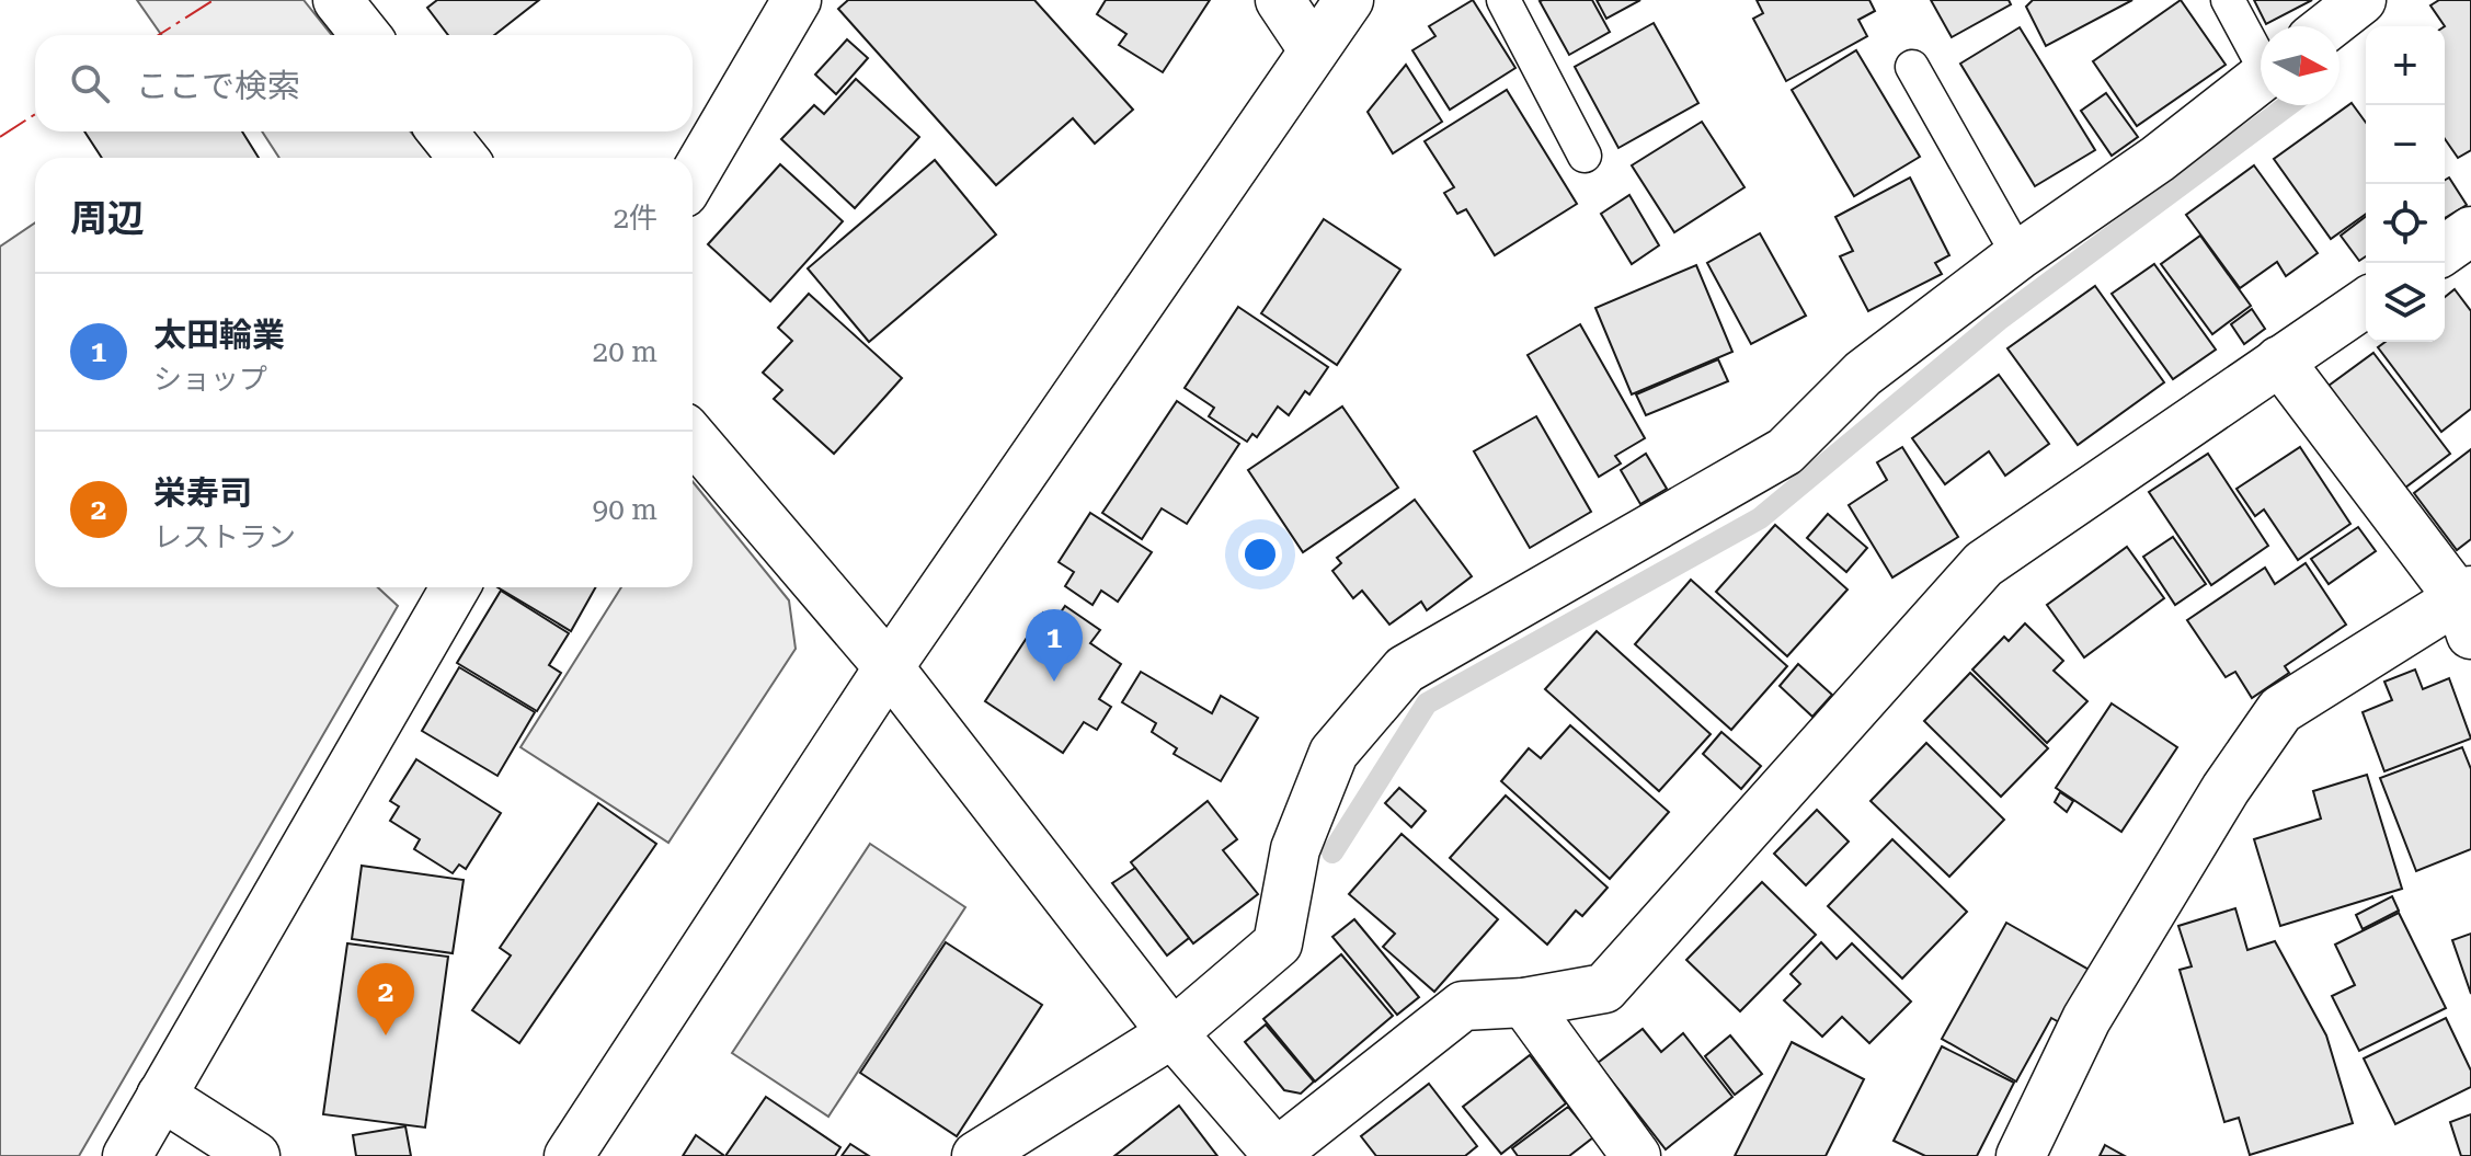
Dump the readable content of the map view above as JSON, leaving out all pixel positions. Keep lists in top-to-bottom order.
{
  "north": "right",
  "page": {
    "map_buttons": ["+", "−"],
    "search": "ここで検索",
    "heading": ["周辺", "2件"],
    "list": [
      {
        "mark": "1",
        "name": "太田輪業",
        "note": "ショップ",
        "value": "20 m"
      },
      {
        "mark": "2",
        "name": "栄寿司",
        "note": "レストラン",
        "value": "90 m"
      }
    ],
    "pins": ["1", "2"]
  }
}
